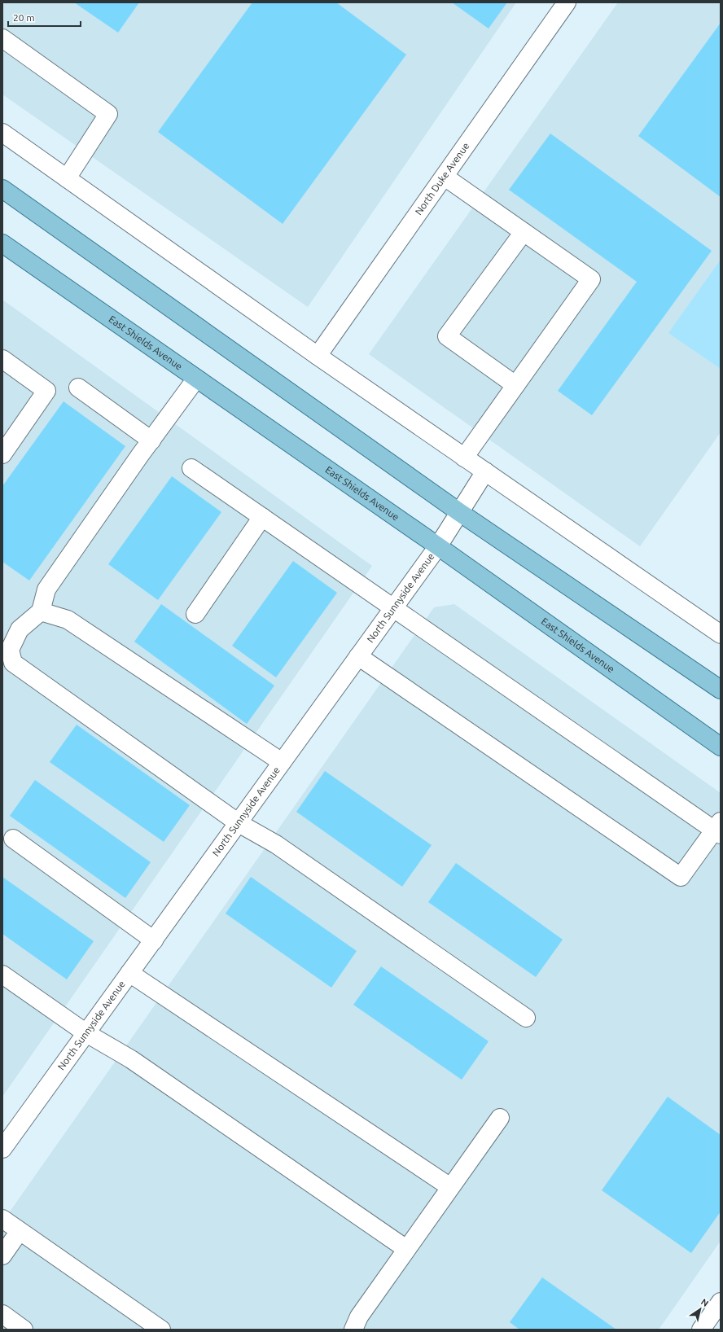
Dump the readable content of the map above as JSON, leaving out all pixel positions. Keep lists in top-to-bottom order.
{
  "streets": {
    "main road": ["East Shields Avenue"],
    "street": ["North Duke Avenue", "North Sunnyside Avenue"]
  },
  "crossings": [
    ["East Shields Avenue", "North Sunnyside Avenue"]
  ],
  "scale_bar": "20 m",
  "north": "top right"
}
